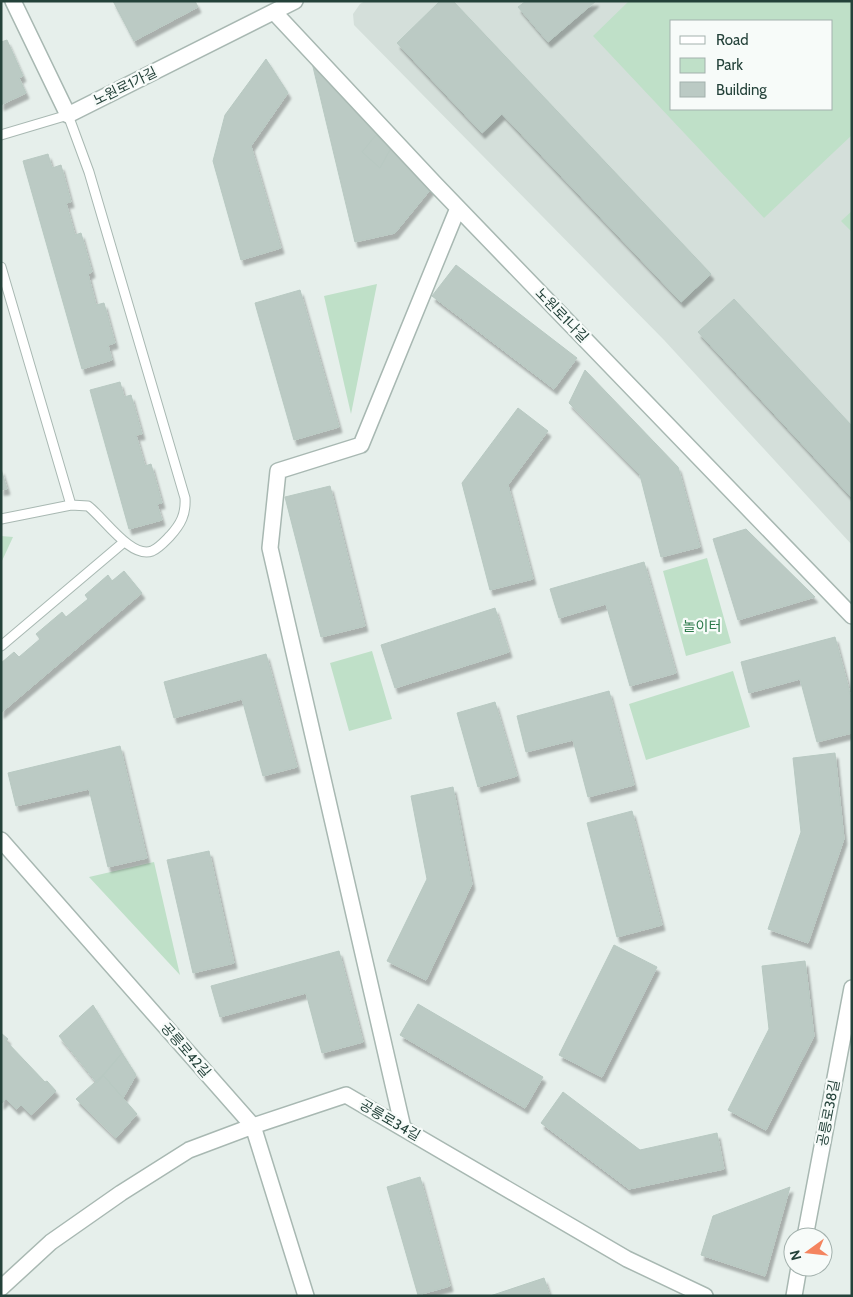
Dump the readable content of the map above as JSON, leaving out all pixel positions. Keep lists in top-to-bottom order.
{
  "streets": {
    "street": [
      "노원로1가길",
      "노원로1나길",
      "공릉로42길",
      "공릉로38길",
      "공릉로34길"
    ]
  },
  "crossings": [
    ["노원로1가길", "노원로1나길"],
    ["공릉로42길", "공릉로34길"]
  ],
  "parks": ["놀이터"],
  "legend": ["Road", "Park", "Building"],
  "north": "left"
}
